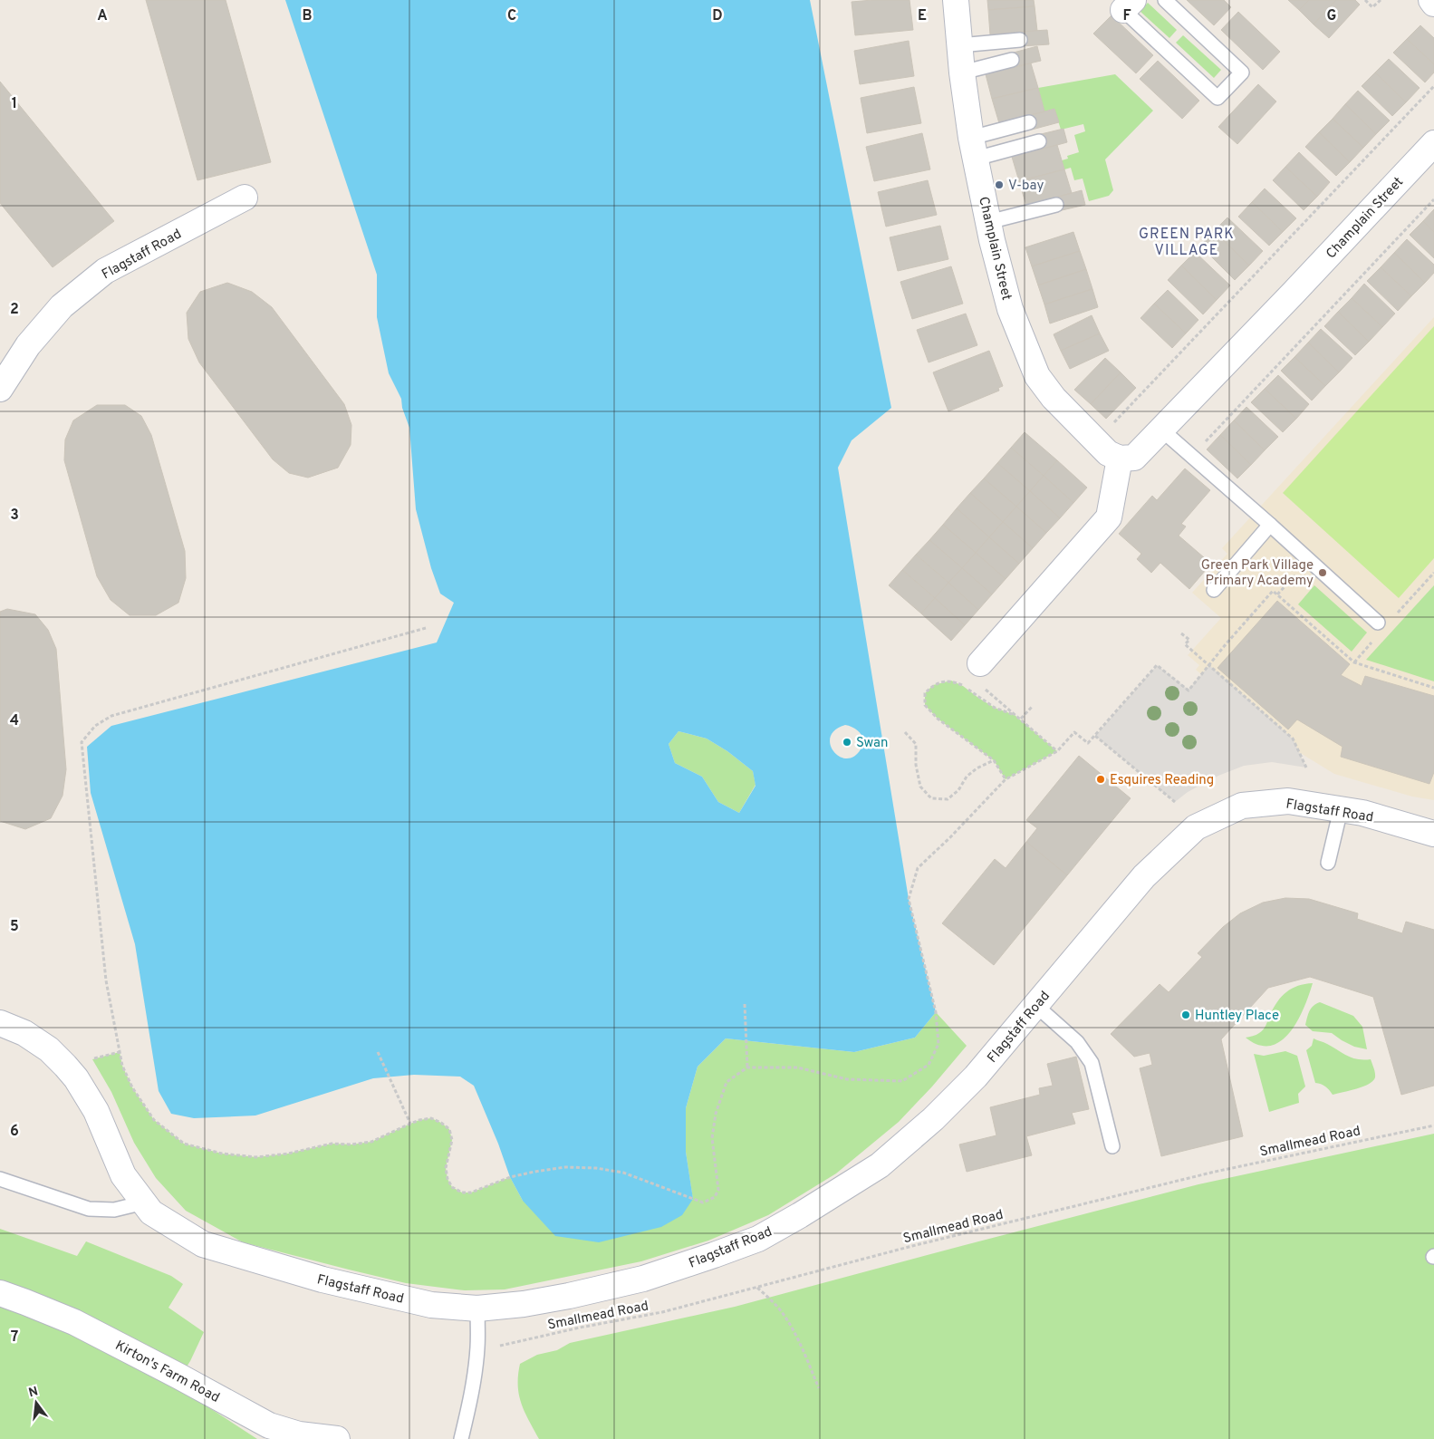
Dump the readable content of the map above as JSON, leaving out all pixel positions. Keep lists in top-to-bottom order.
{
  "streets": {
    "street": ["Champlain Street", "Flagstaff Road", "Kirton's Farm Road"],
    "path": ["Smallmead Road"]
  },
  "districts": ["GREEN PARK VILLAGE"],
  "places": [
    "V-bay",
    "Green Park Village Primary Academy",
    "Swan",
    "Esquires Reading",
    "Huntley Place"
  ],
  "north": "top",
  "grid": {
    "columns": [
      "A",
      "B",
      "C",
      "D",
      "E",
      "F",
      "G"
    ],
    "rows": [
      "1",
      "2",
      "3",
      "4",
      "5",
      "6",
      "7"
    ]
  }
}
